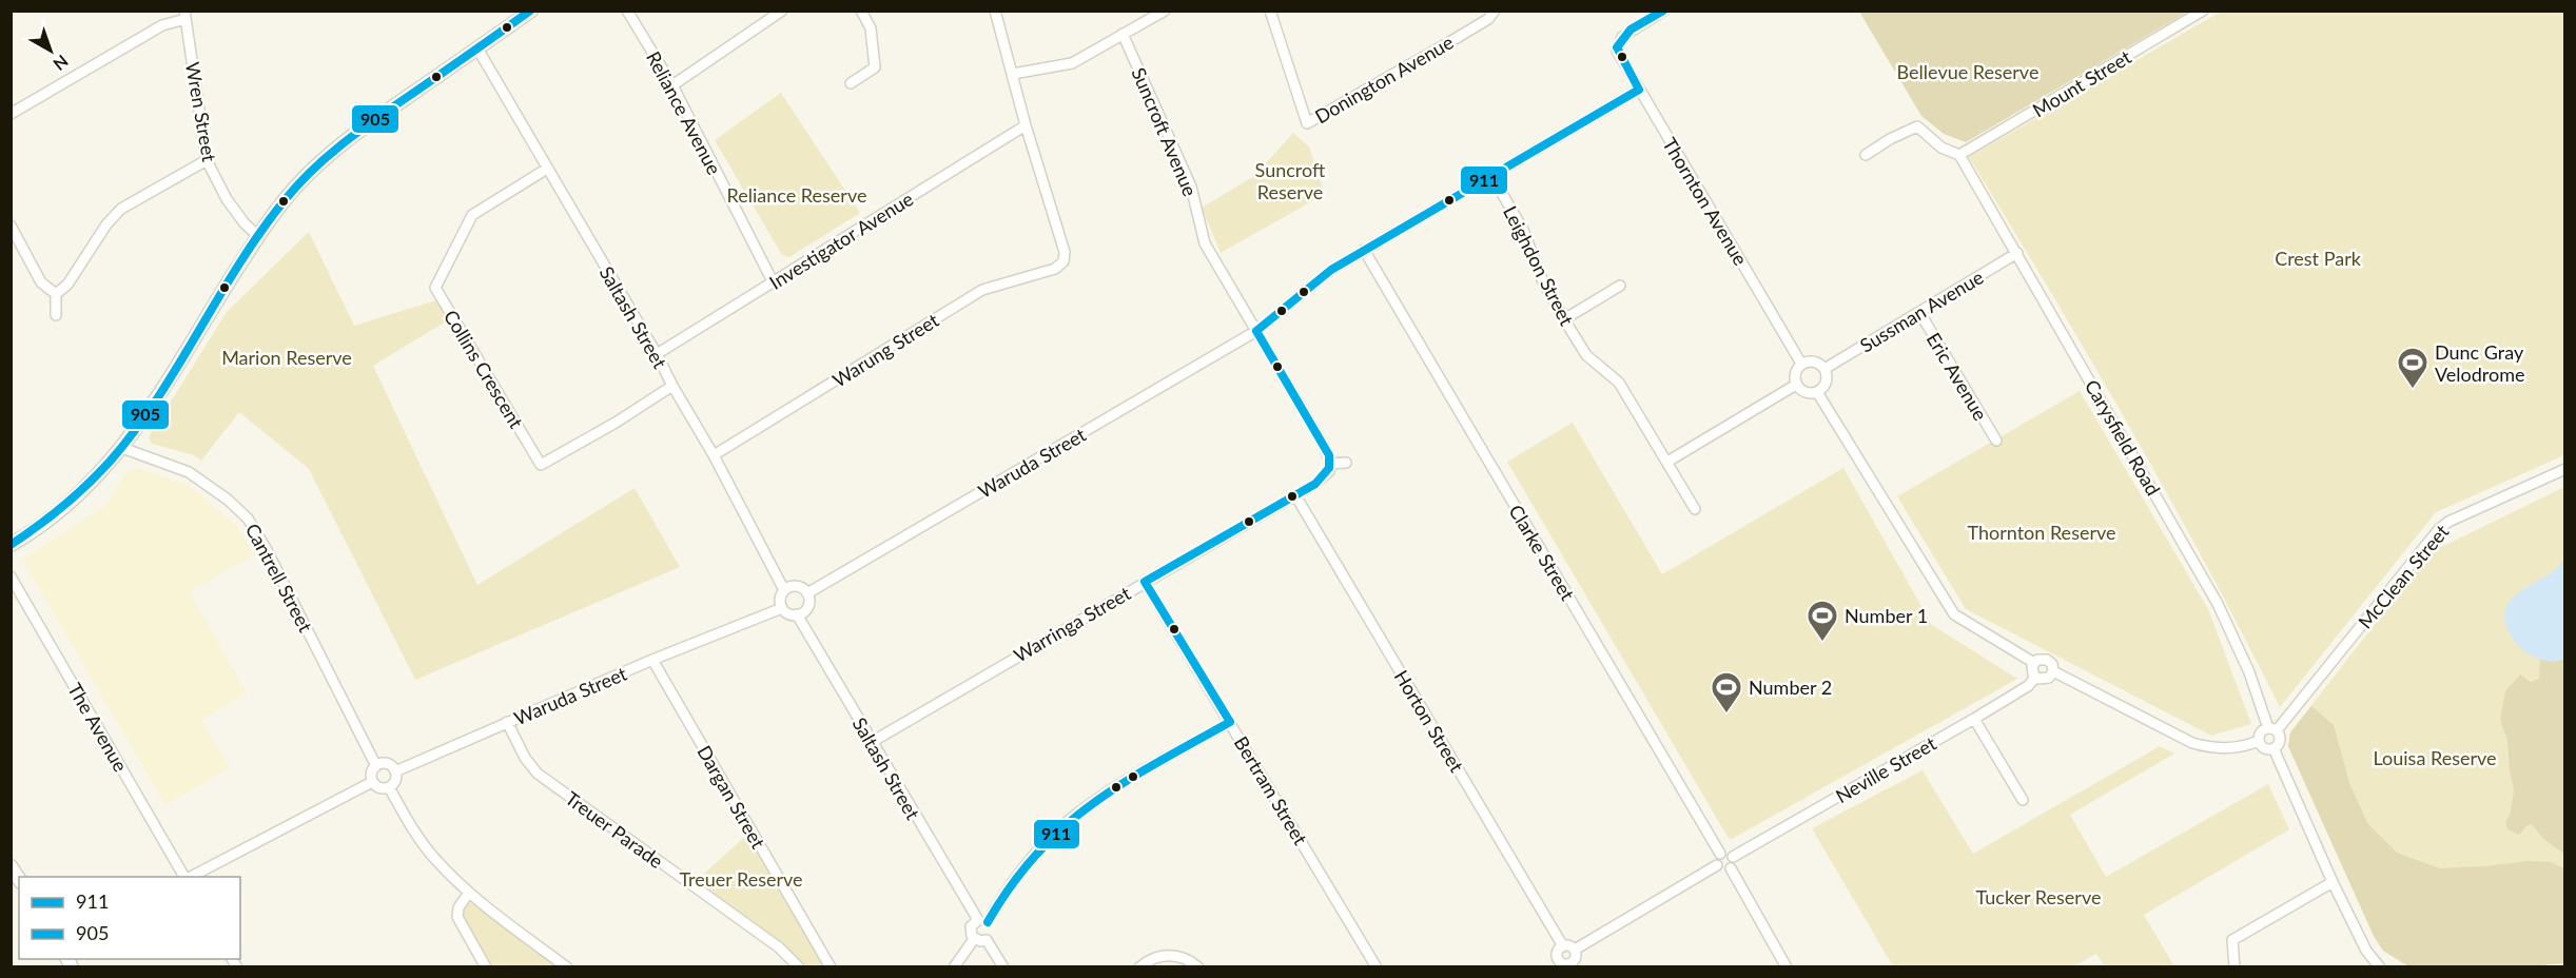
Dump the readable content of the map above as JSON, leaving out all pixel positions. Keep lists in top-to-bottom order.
{
  "streets": {
    "street": [
      "Donington Avenue",
      "Mount Street",
      "Wren Street",
      "Reliance Avenue",
      "Suncroft Avenue",
      "Thornton Avenue",
      "Investigator Avenue",
      "Leighdon Street",
      "Sussman Avenue",
      "Saltash Street",
      "Warung Street",
      "Collins Crescent",
      "Eric Avenue",
      "Carysfield Road",
      "Waruda Street",
      "Clarke Street",
      "McClean Street",
      "Cantrell Street",
      "Warringa Street",
      "Horton Street",
      "The Avenue",
      "Neville Street",
      "Bertram Street",
      "Dargan Street",
      "Treuer Parade"
    ]
  },
  "crossings": [
    ["Mount Street", "Carysfield Road"],
    ["Reliance Avenue", "Investigator Avenue"],
    ["Suncroft Avenue", "Waruda Street"],
    ["Thornton Avenue", "Sussman Avenue"],
    ["Thornton Avenue", "Waruda Street"],
    ["Investigator Avenue", "Saltash Street"],
    ["Leighdon Street", "Waruda Street"],
    ["Sussman Avenue", "Eric Avenue"],
    ["Sussman Avenue", "Carysfield Road"],
    ["Saltash Street", "Warung Street"],
    ["Saltash Street", "Collins Crescent"],
    ["Saltash Street", "Waruda Street"],
    ["Saltash Street", "Warringa Street"],
    ["Carysfield Road", "McClean Street"],
    ["Waruda Street", "Clarke Street"],
    ["Waruda Street", "Cantrell Street"],
    ["Waruda Street", "Dargan Street"],
    ["Waruda Street", "Treuer Parade"],
    ["Clarke Street", "Neville Street"],
    ["Warringa Street", "Horton Street"],
    ["Warringa Street", "Bertram Street"]
  ],
  "parks": [
    "Bellevue Reserve",
    "Suncroft Reserve",
    "Reliance Reserve",
    "Crest Park",
    "Marion Reserve",
    "Thornton Reserve",
    "Louisa Reserve",
    "Treuer Reserve",
    "Tucker Reserve"
  ],
  "places": {
    "sports": ["Dunc Gray Velodrome", "Number 1", "Number 2"]
  },
  "lines": ["transit line 911", "transit line 905"],
  "legend": ["911", "905"],
  "north": "bottom right"
}
